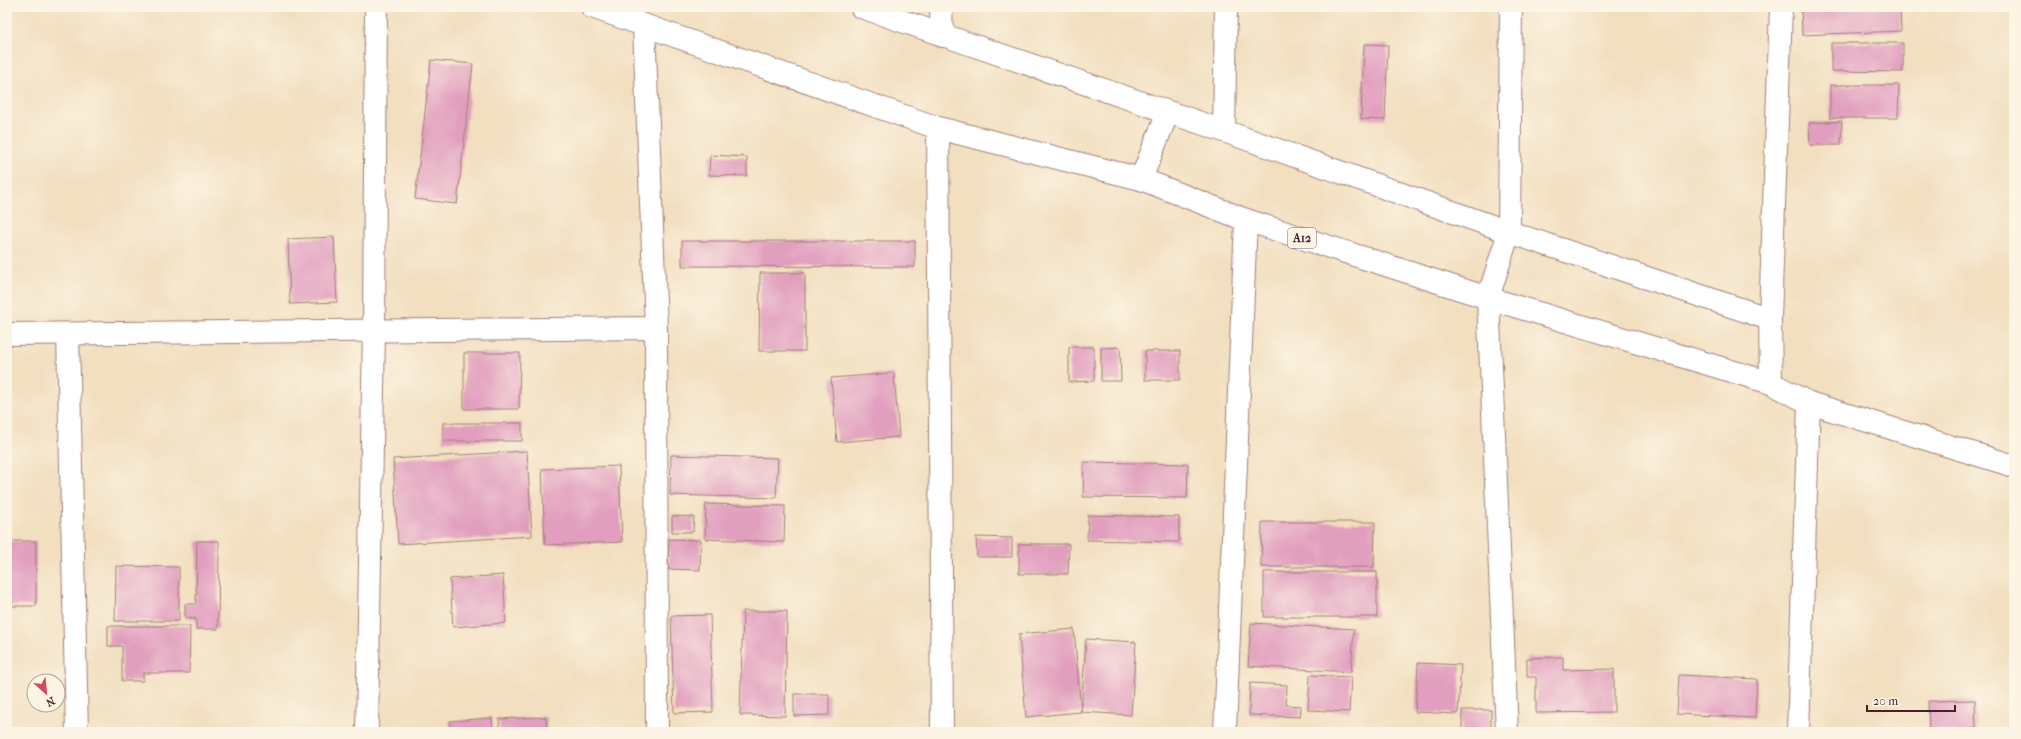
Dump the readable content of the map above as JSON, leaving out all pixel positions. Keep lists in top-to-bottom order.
{
  "streets": {
    "street": ["A12"]
  },
  "scale_bar": "20 m",
  "north": "bottom right"
}
